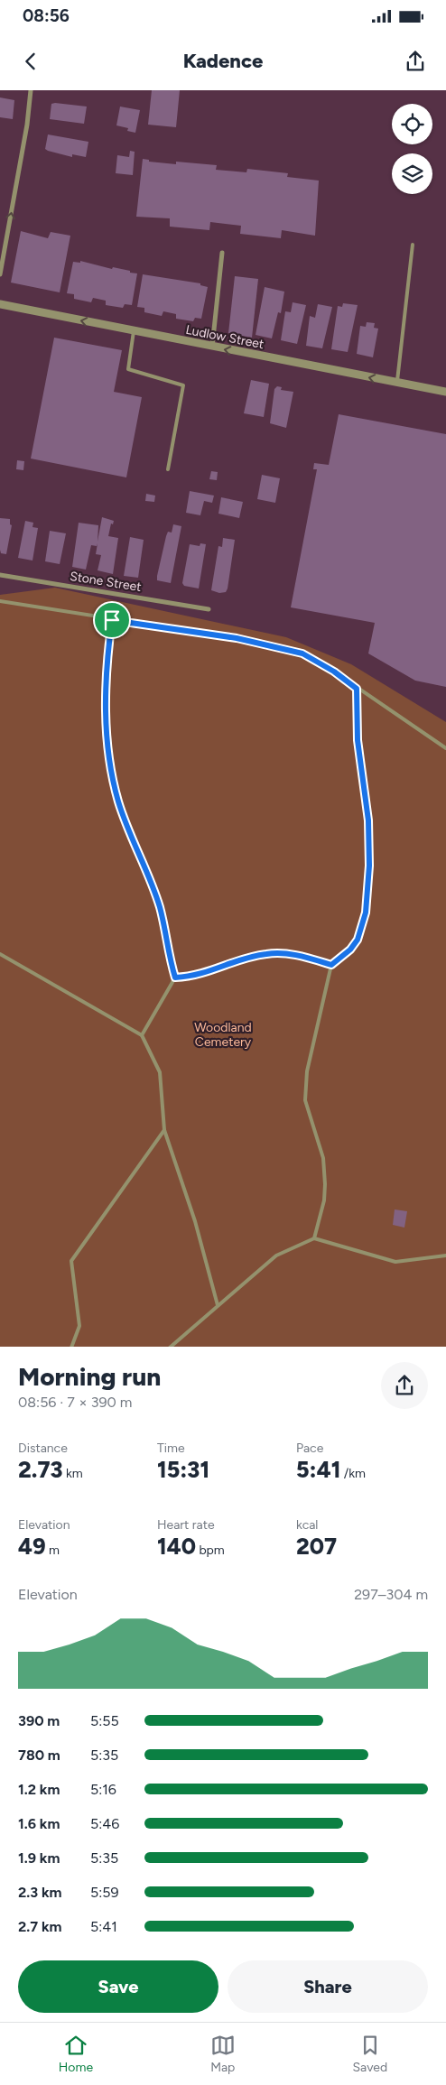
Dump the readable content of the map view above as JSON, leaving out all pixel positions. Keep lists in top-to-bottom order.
{
  "streets": {
    "street": ["Ludlow Street", "Stone Street"]
  },
  "one_way": ["Ludlow Street"],
  "parks": ["Woodland Cemetery"],
  "page": {
    "status": "08:56",
    "header": "Kadence",
    "heading": ["Morning run", "08:56 · 7 × 390 m"],
    "stats": [
      ["Distance", "2.73 km"],
      ["Time", "15:31"],
      ["Pace", "5:41 /km"],
      ["Elevation", "49 m"],
      ["Heart rate", "140 bpm"],
      ["kcal", "207"]
    ],
    "chart": ["Elevation", "297–304 m"],
    "list": [
      {
        "name": "390 m",
        "note": "5:55"
      },
      {
        "name": "780 m",
        "note": "5:35"
      },
      {
        "name": "1.2 km",
        "note": "5:16"
      },
      {
        "name": "1.6 km",
        "note": "5:46"
      },
      {
        "name": "1.9 km",
        "note": "5:35"
      },
      {
        "name": "2.3 km",
        "note": "5:59"
      },
      {
        "name": "2.7 km",
        "note": "5:41"
      }
    ],
    "buttons": ["Save", "Share"],
    "tabs": ["Home", "Map", "Saved"]
  }
}
